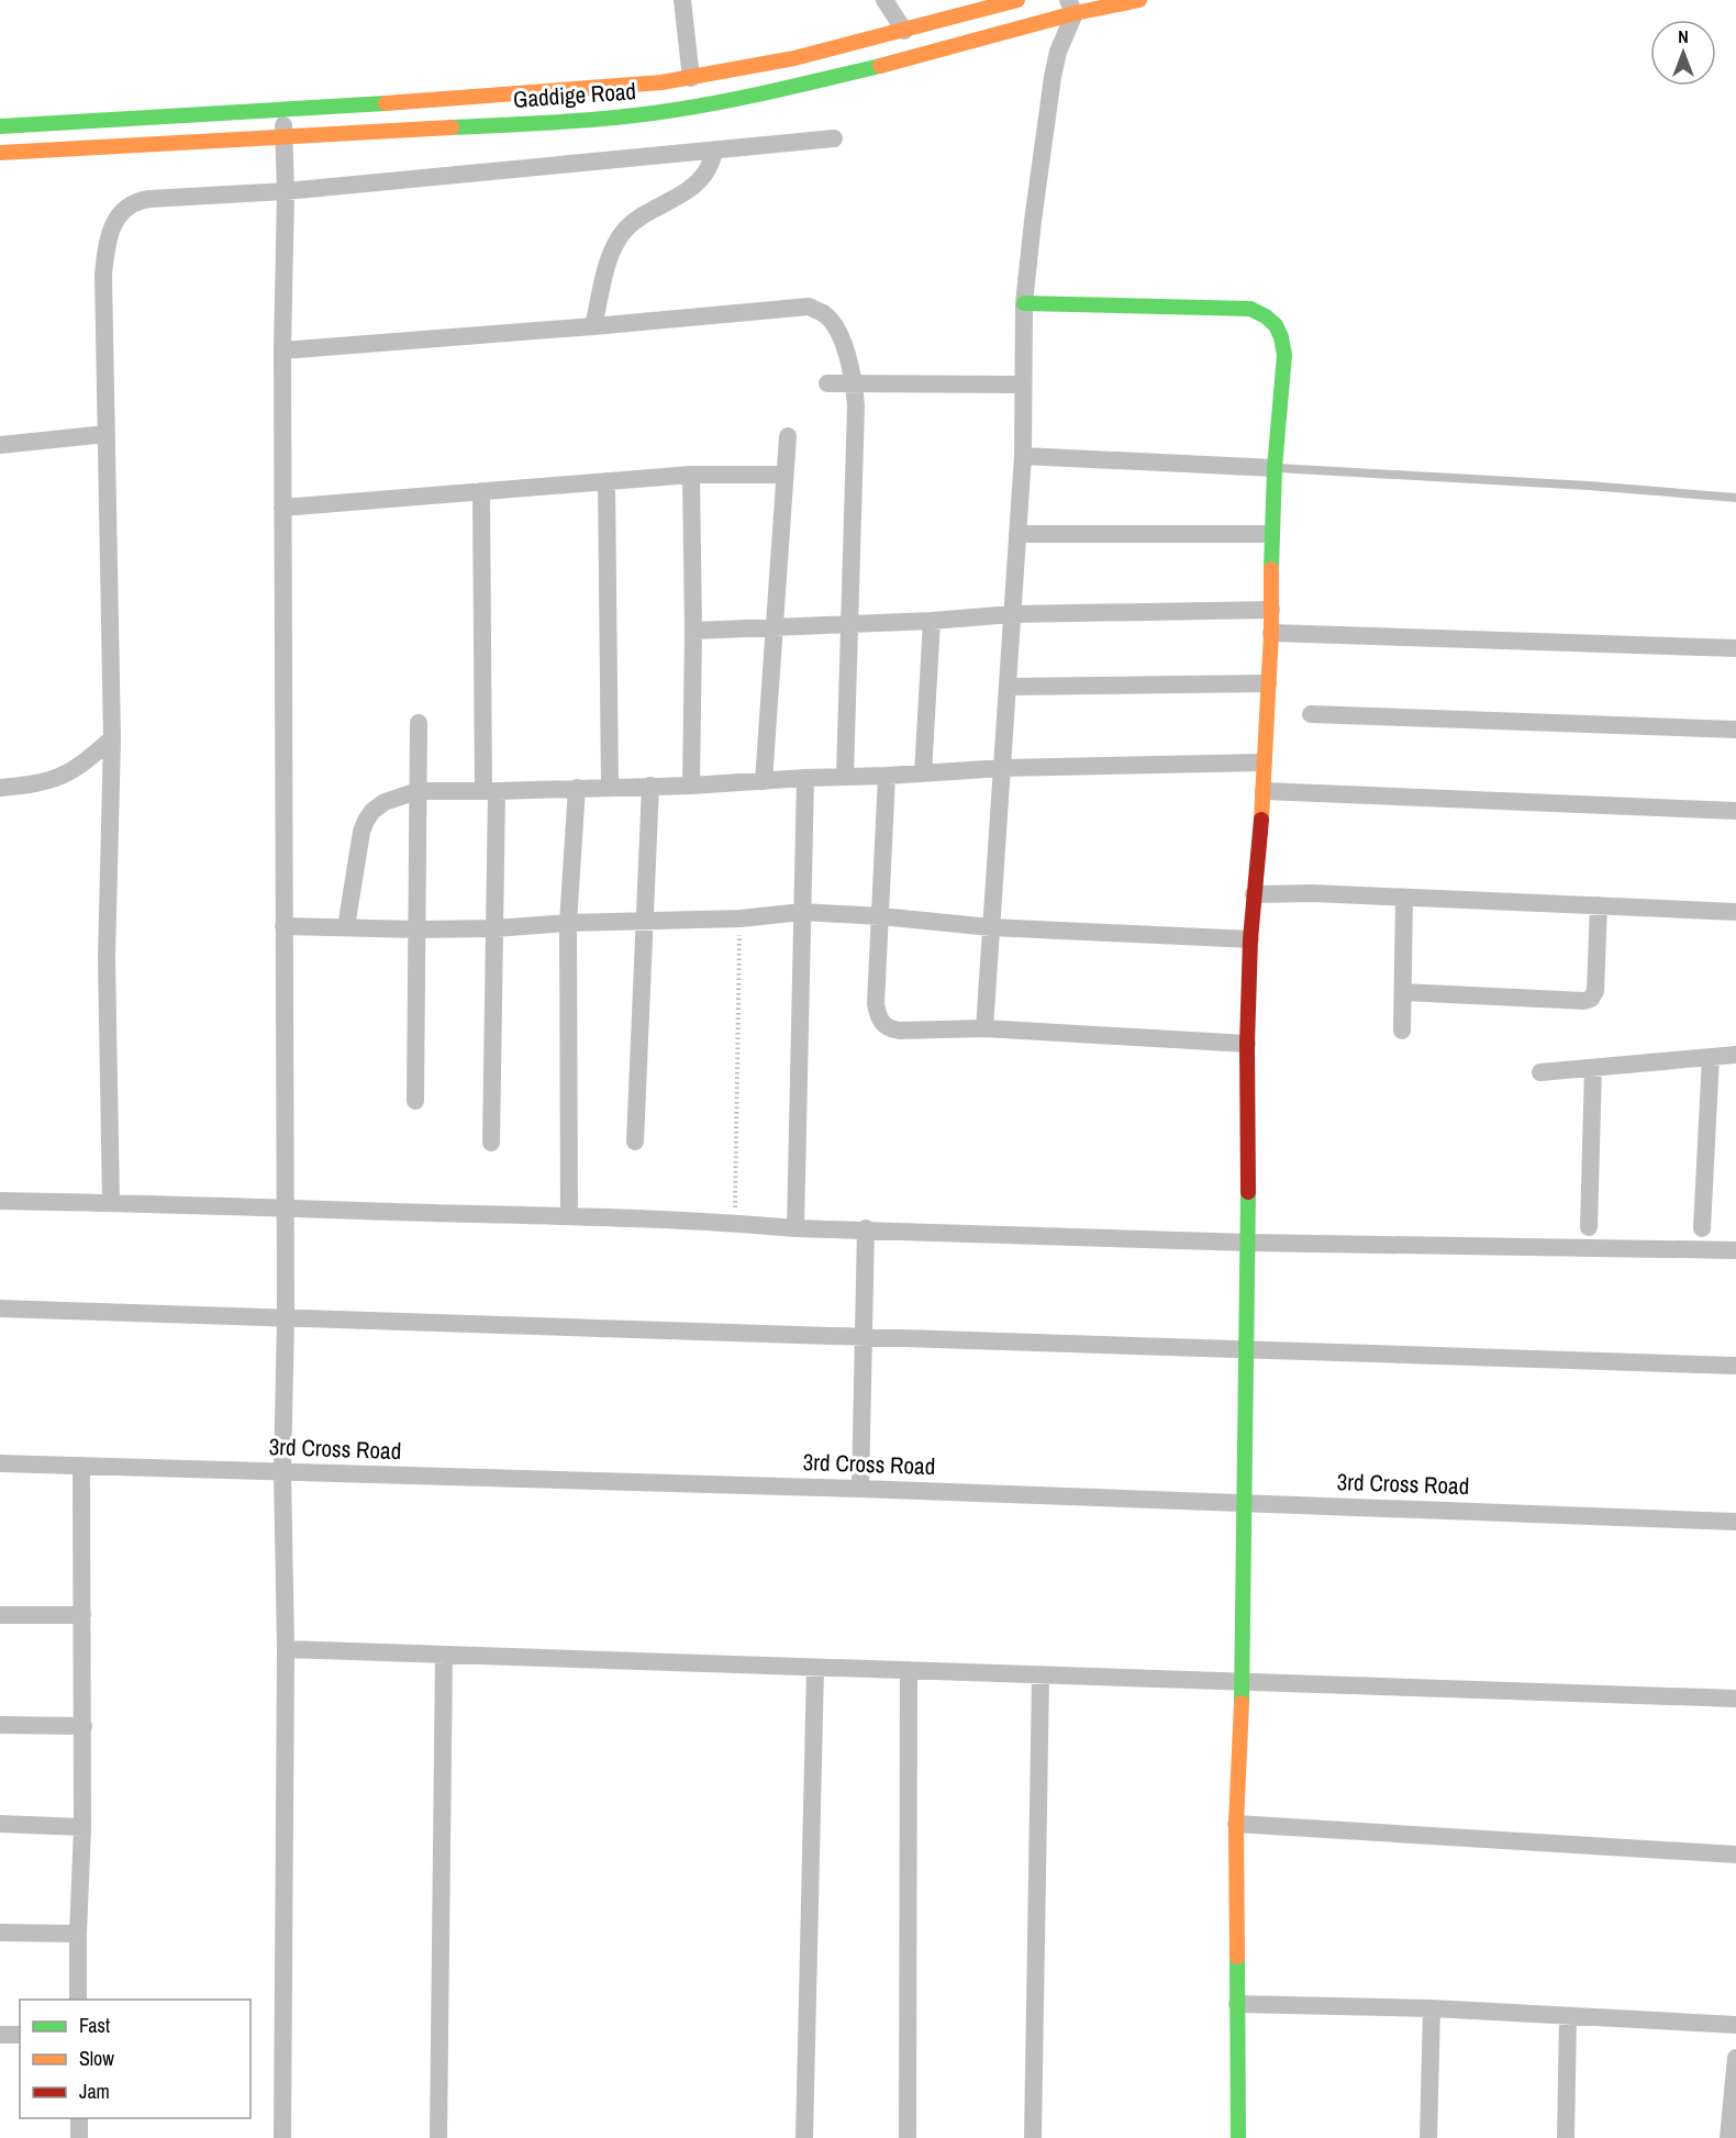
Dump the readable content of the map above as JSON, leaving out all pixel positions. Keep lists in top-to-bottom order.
{
  "streets": {
    "main road": ["Gaddige Road"],
    "street": ["3rd Cross Road"]
  },
  "legend": ["Fast", "Slow", "Jam"],
  "north": "top"
}
